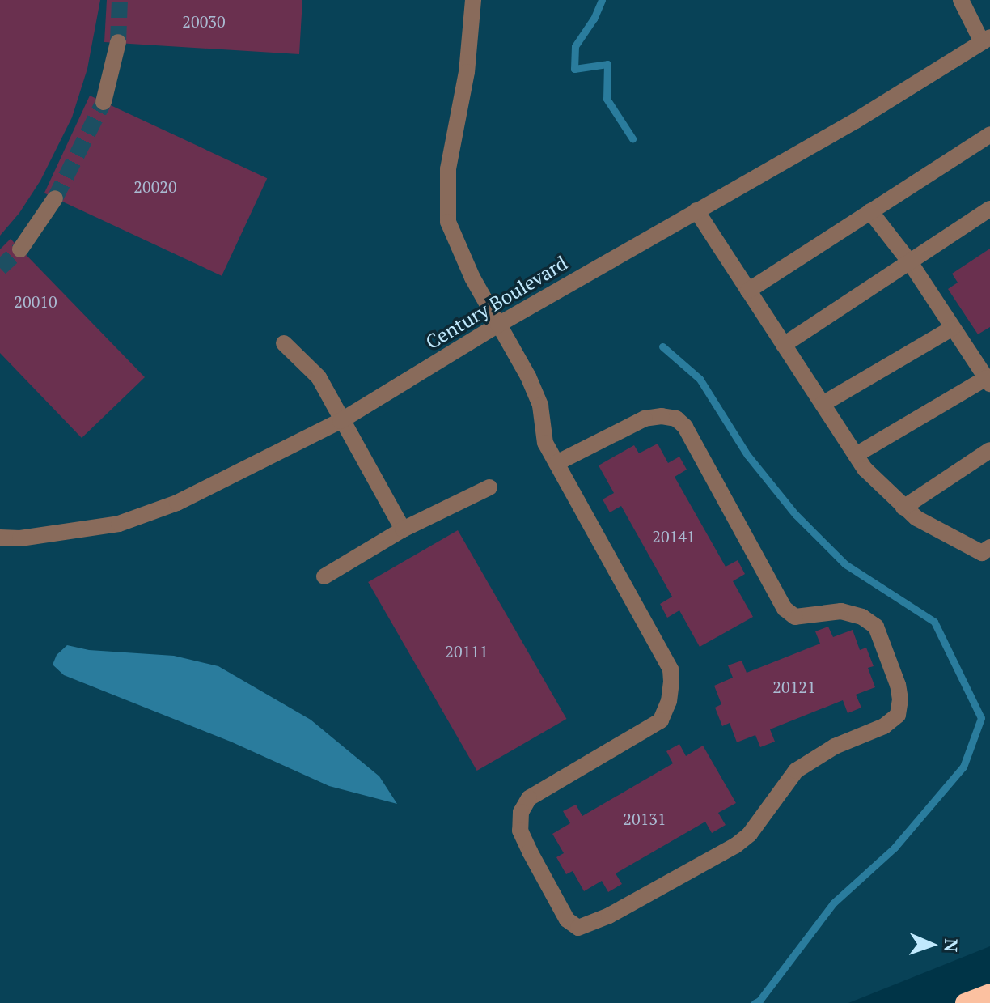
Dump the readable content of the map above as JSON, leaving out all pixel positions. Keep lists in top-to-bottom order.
{
  "streets": {
    "street": ["Century Boulevard"]
  },
  "house_numbers": [
    "20030",
    "20020",
    "20010",
    "20141",
    "20111",
    "20121",
    "20131"
  ],
  "north": "right"
}
